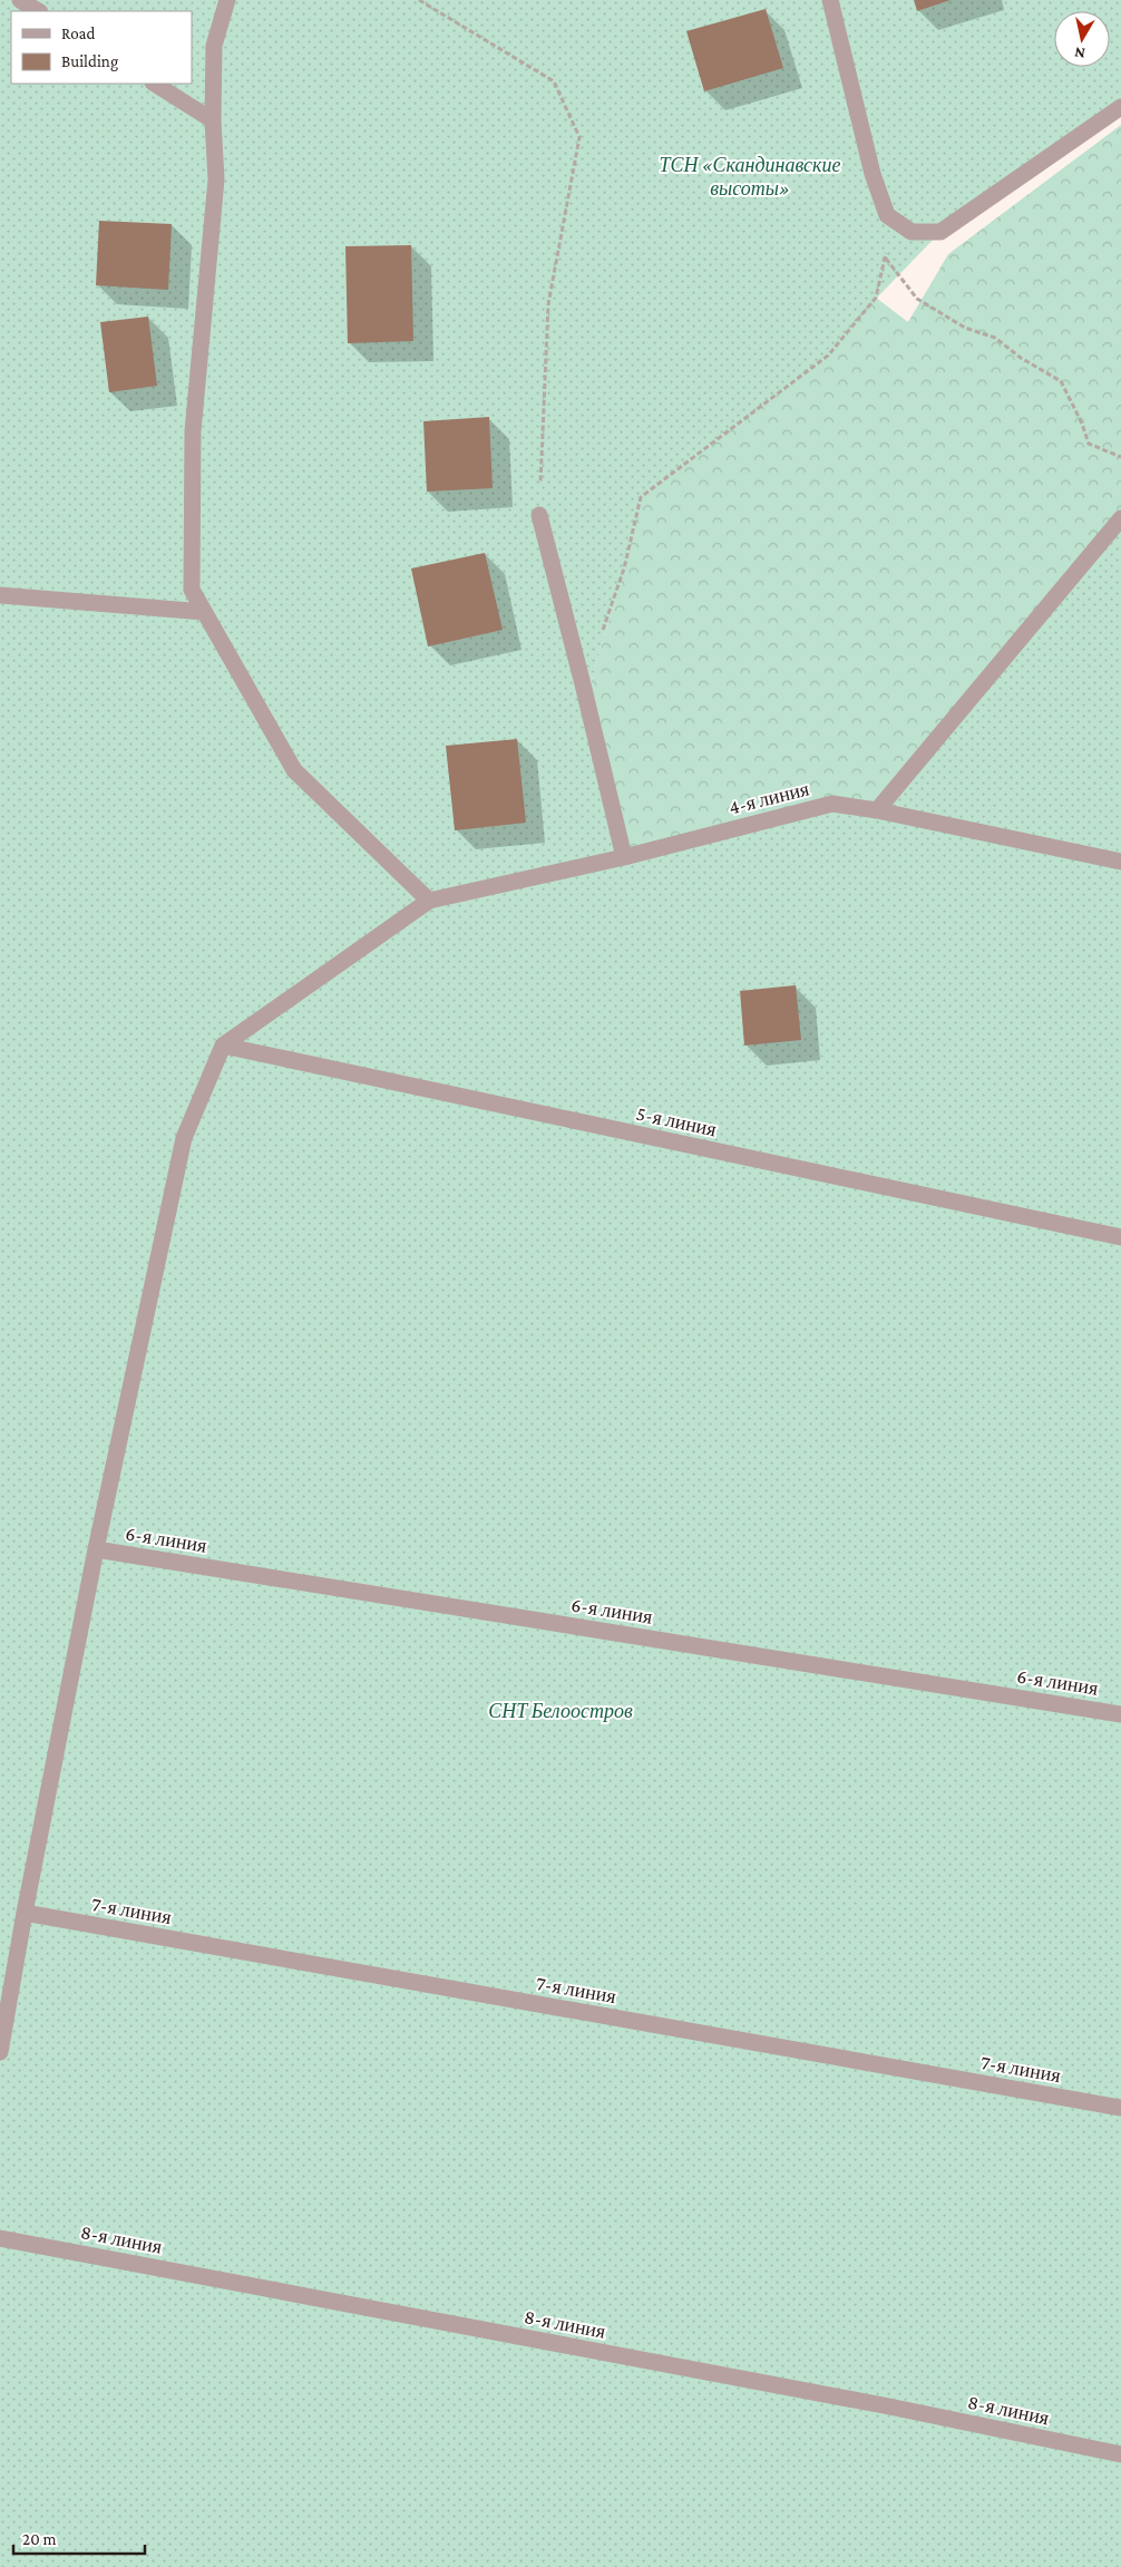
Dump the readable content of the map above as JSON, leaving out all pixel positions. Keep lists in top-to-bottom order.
{
  "streets": {
    "street": [
      "4-я линия",
      "5-я линия",
      "6-я линия",
      "7-я линия",
      "8-я линия"
    ]
  },
  "parks": ["ТСН «Скандинавские высоты»", "СНТ Белоостров"],
  "legend": ["Road", "Building"],
  "scale_bar": "20 m",
  "north": "bottom"
}
